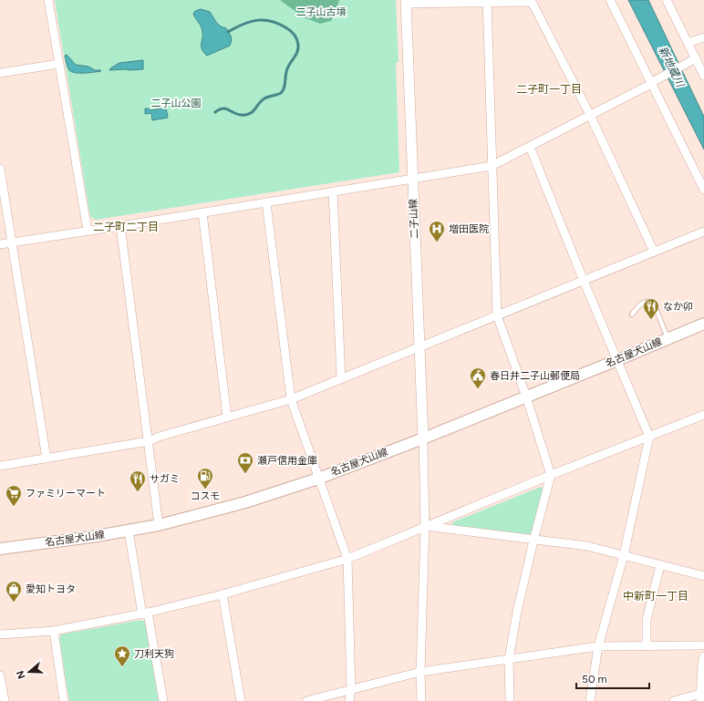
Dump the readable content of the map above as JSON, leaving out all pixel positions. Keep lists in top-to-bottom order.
{
  "streets": {
    "main road": ["名古屋犬山線"],
    "street": ["二子山線"]
  },
  "crossings": [
    ["二子山線", "名古屋犬山線"]
  ],
  "districts": ["二子町一丁目", "二子町二丁目", "中新町一丁目"],
  "water": ["新地蔵川"],
  "parks": ["二子山古墳", "二子山公園"],
  "places": {
    "hospital": ["増田医院"],
    "restaurant": ["なか卯", "サガミ"],
    "public building": ["春日井二子山郵便局"],
    "bank": ["瀬戸信用金庫"],
    "fuel station": ["コスモ"],
    "supermarket": ["ファミリーマート"],
    "shop": ["愛知トヨタ"],
    "place": ["刀利天狗"]
  },
  "scale_bar": "50 m",
  "north": "left"
}
